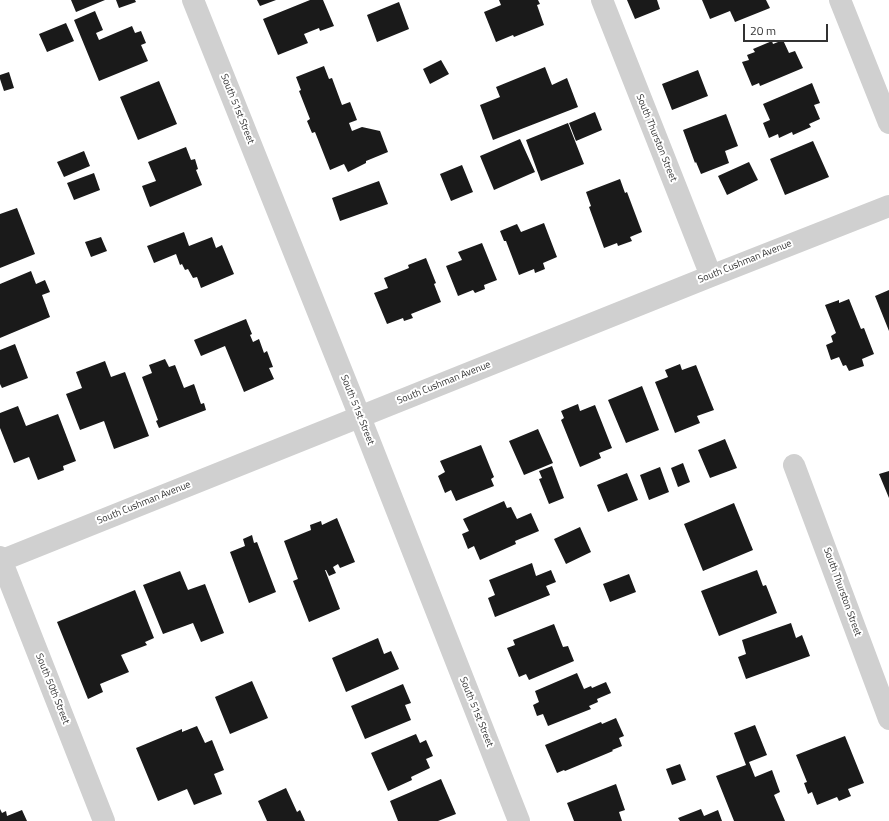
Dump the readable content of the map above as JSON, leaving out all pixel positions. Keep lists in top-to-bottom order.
{
  "streets": {
    "street": [
      "South 51st Street",
      "South Thurston Street",
      "South Cushman Avenue",
      "South 50th Street"
    ]
  },
  "crossings": [
    ["South 51st Street", "South Cushman Avenue"],
    ["South Thurston Street", "South Cushman Avenue"],
    ["South Cushman Avenue", "South 50th Street"]
  ],
  "scale_bar": "20 m"
}
